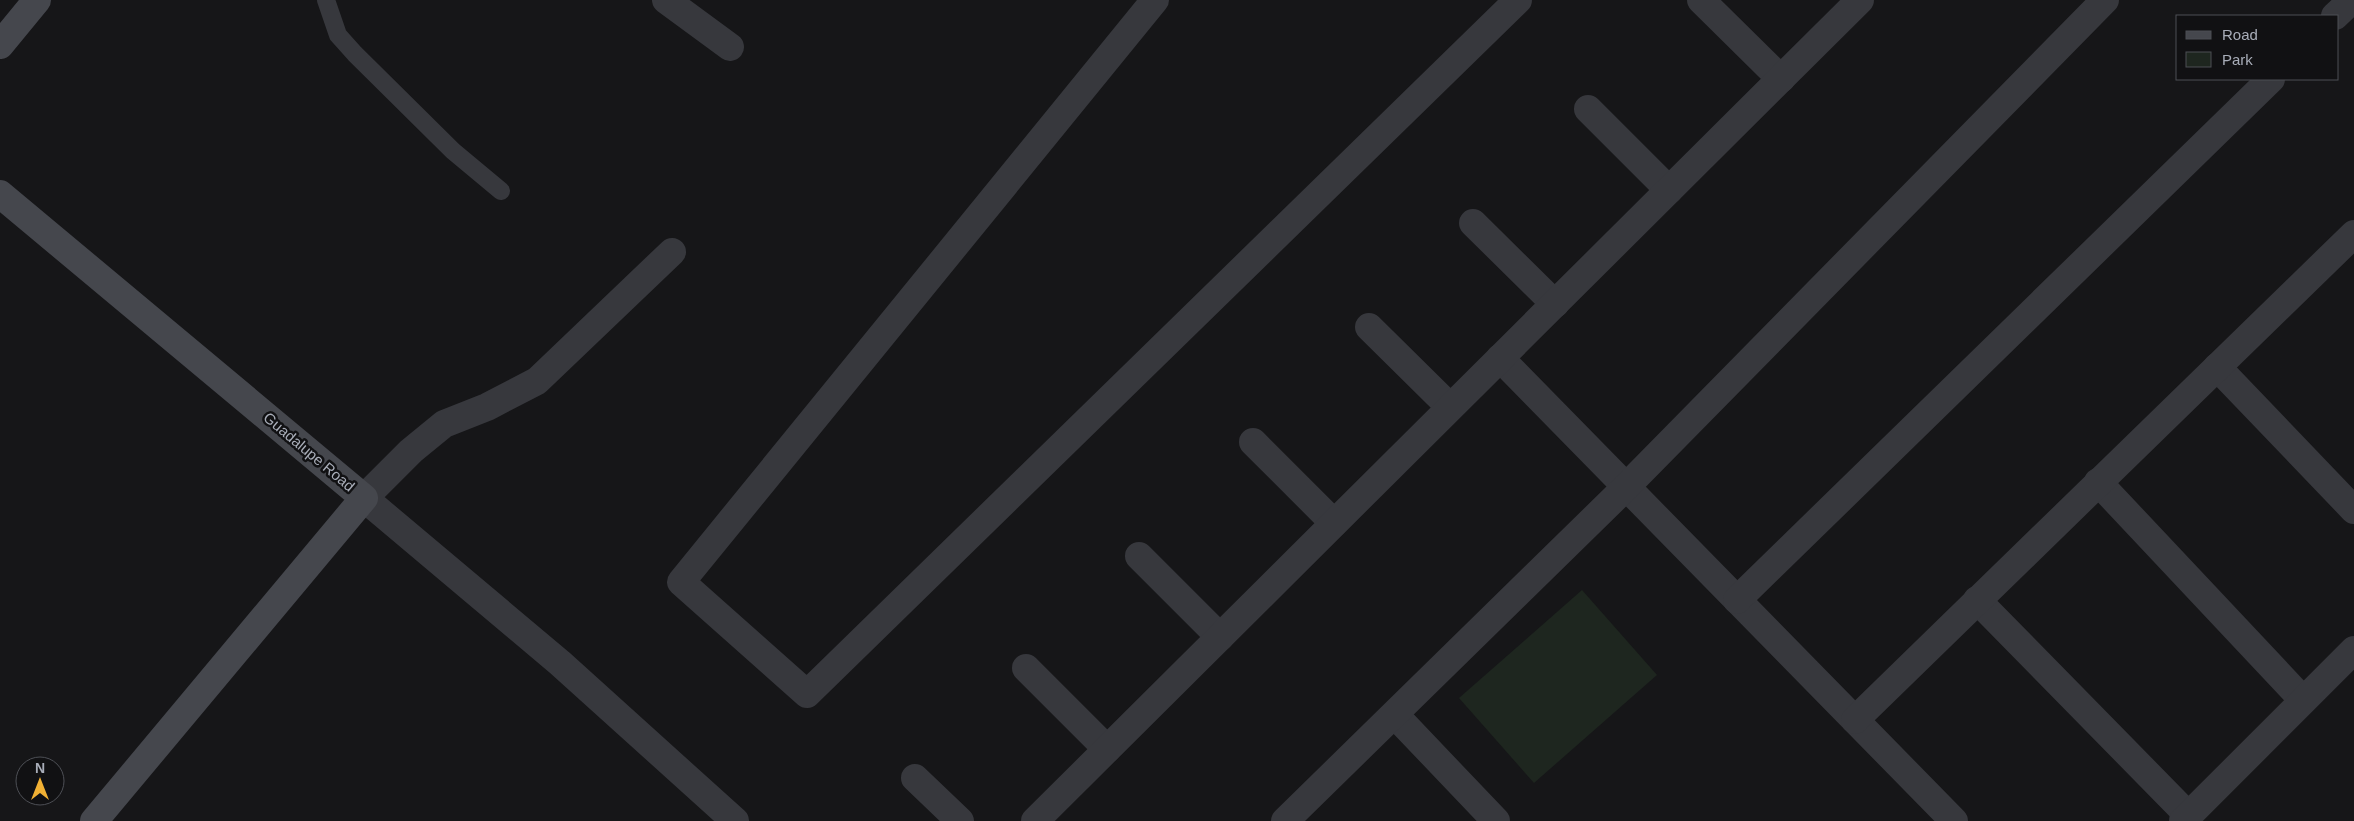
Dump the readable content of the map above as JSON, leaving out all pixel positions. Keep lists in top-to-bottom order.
{
  "streets": {
    "street": ["Guadalupe Road"]
  },
  "legend": ["Road", "Park"],
  "north": "top"
}
